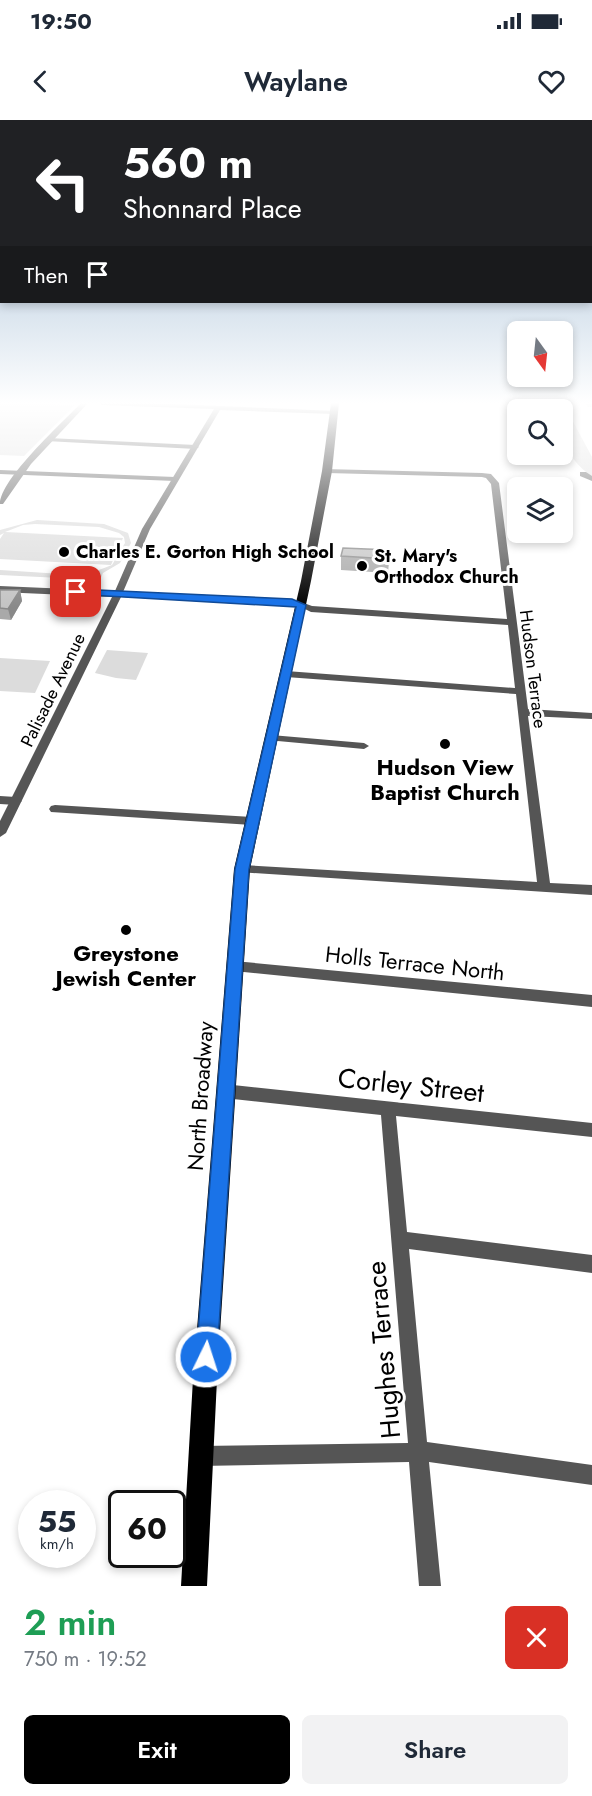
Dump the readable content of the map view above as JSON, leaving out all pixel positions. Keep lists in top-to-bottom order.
{
  "streets": {
    "main road": ["North Broadway"],
    "street": [
      "Hudson Terrace",
      "Palisade Avenue",
      "Holls Terrace North",
      "Corley Street",
      "Hughes Terrace"
    ]
  },
  "crossings": [
    ["Holls Terrace North", "North Broadway"],
    ["Corley Street", "North Broadway"],
    ["Corley Street", "Hughes Terrace"]
  ],
  "places": [
    "Charles E. Gorton High School",
    "St. Mary's Orthodox Church",
    "Hudson View Baptist Church",
    "Greystone Jewish Center"
  ],
  "north": "bottom",
  "page": {
    "status": "19:50",
    "header": "Waylane",
    "turn": ["560 m", "Shonnard Place"],
    "then": "Then",
    "speed": "55 km/h",
    "limit": "60",
    "heading": ["2 min", "750 m · 19:52"],
    "buttons": ["Exit", "Share"]
  }
}
